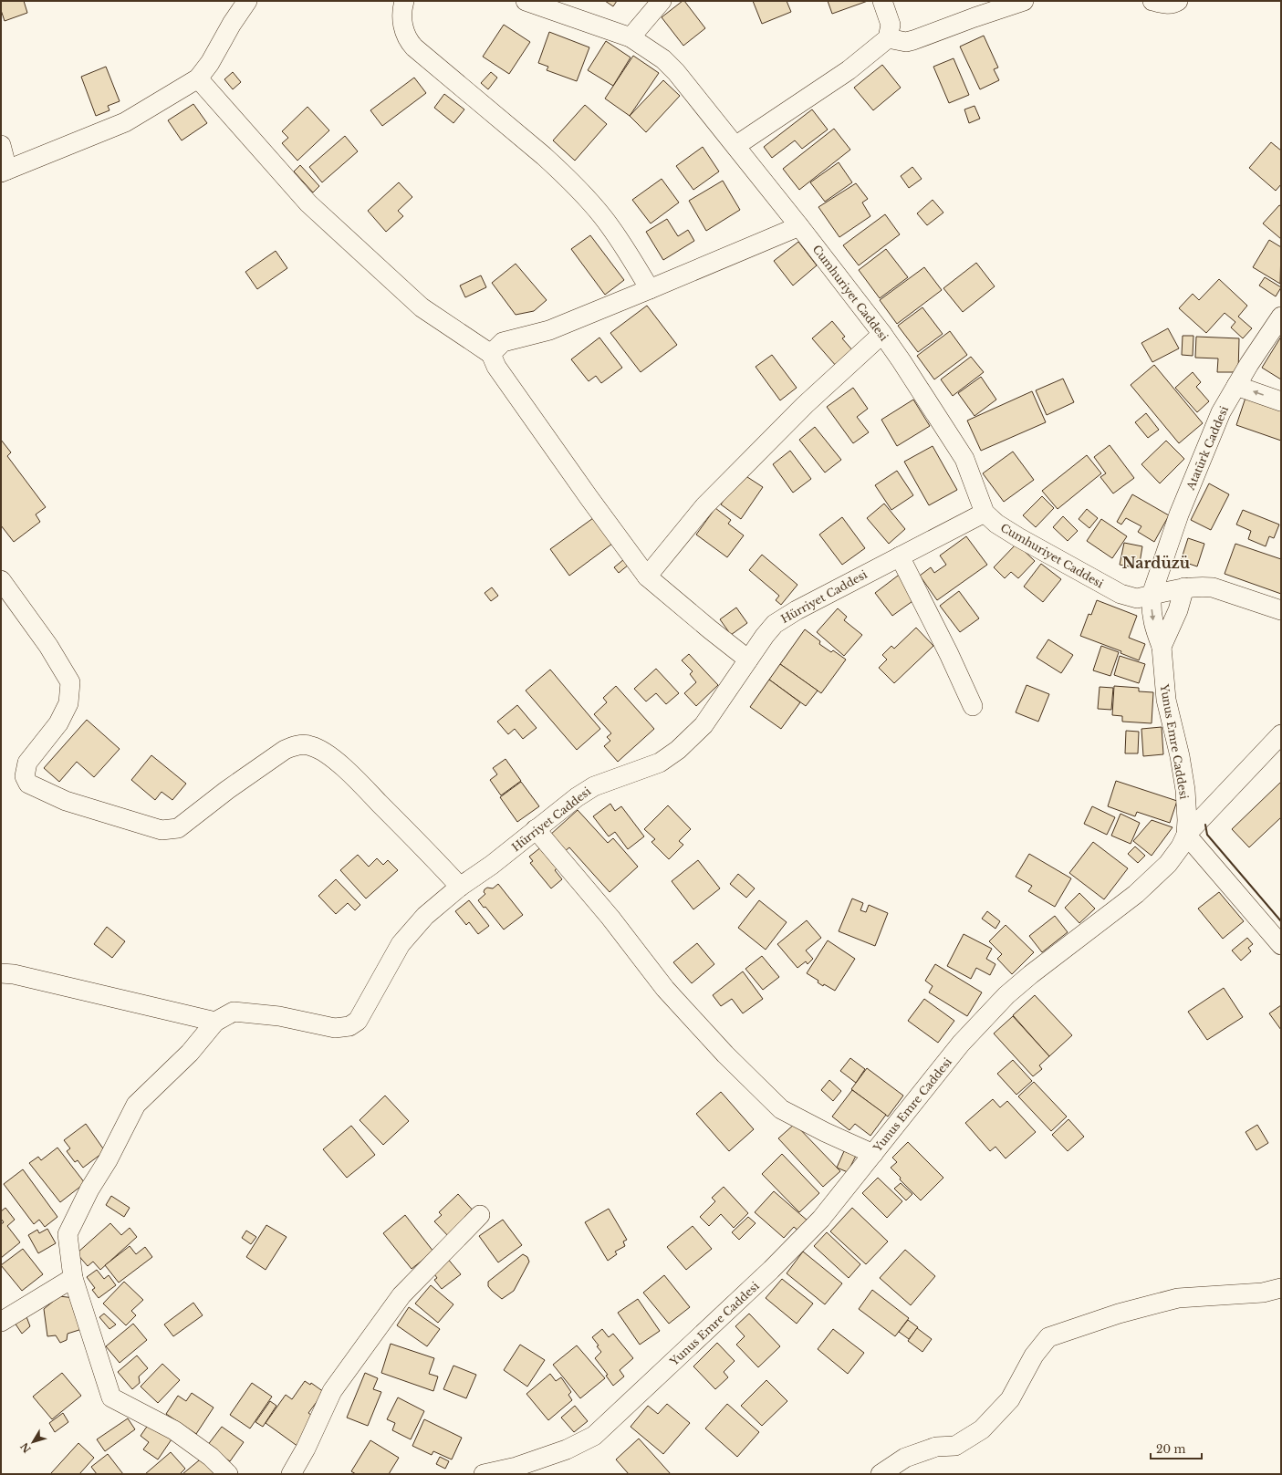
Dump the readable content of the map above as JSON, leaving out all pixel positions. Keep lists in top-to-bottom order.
{
  "streets": {
    "street": [
      "Cumhuriyet Caddesi",
      "Atatürk Caddesi",
      "Hürriyet Caddesi",
      "Yunus Emre Caddesi"
    ]
  },
  "crossings": [
    ["Cumhuriyet Caddesi", "Atatürk Caddesi"],
    ["Cumhuriyet Caddesi", "Hürriyet Caddesi"]
  ],
  "districts": ["Nardüzü"],
  "scale_bar": "20 m",
  "north": "bottom left"
}
